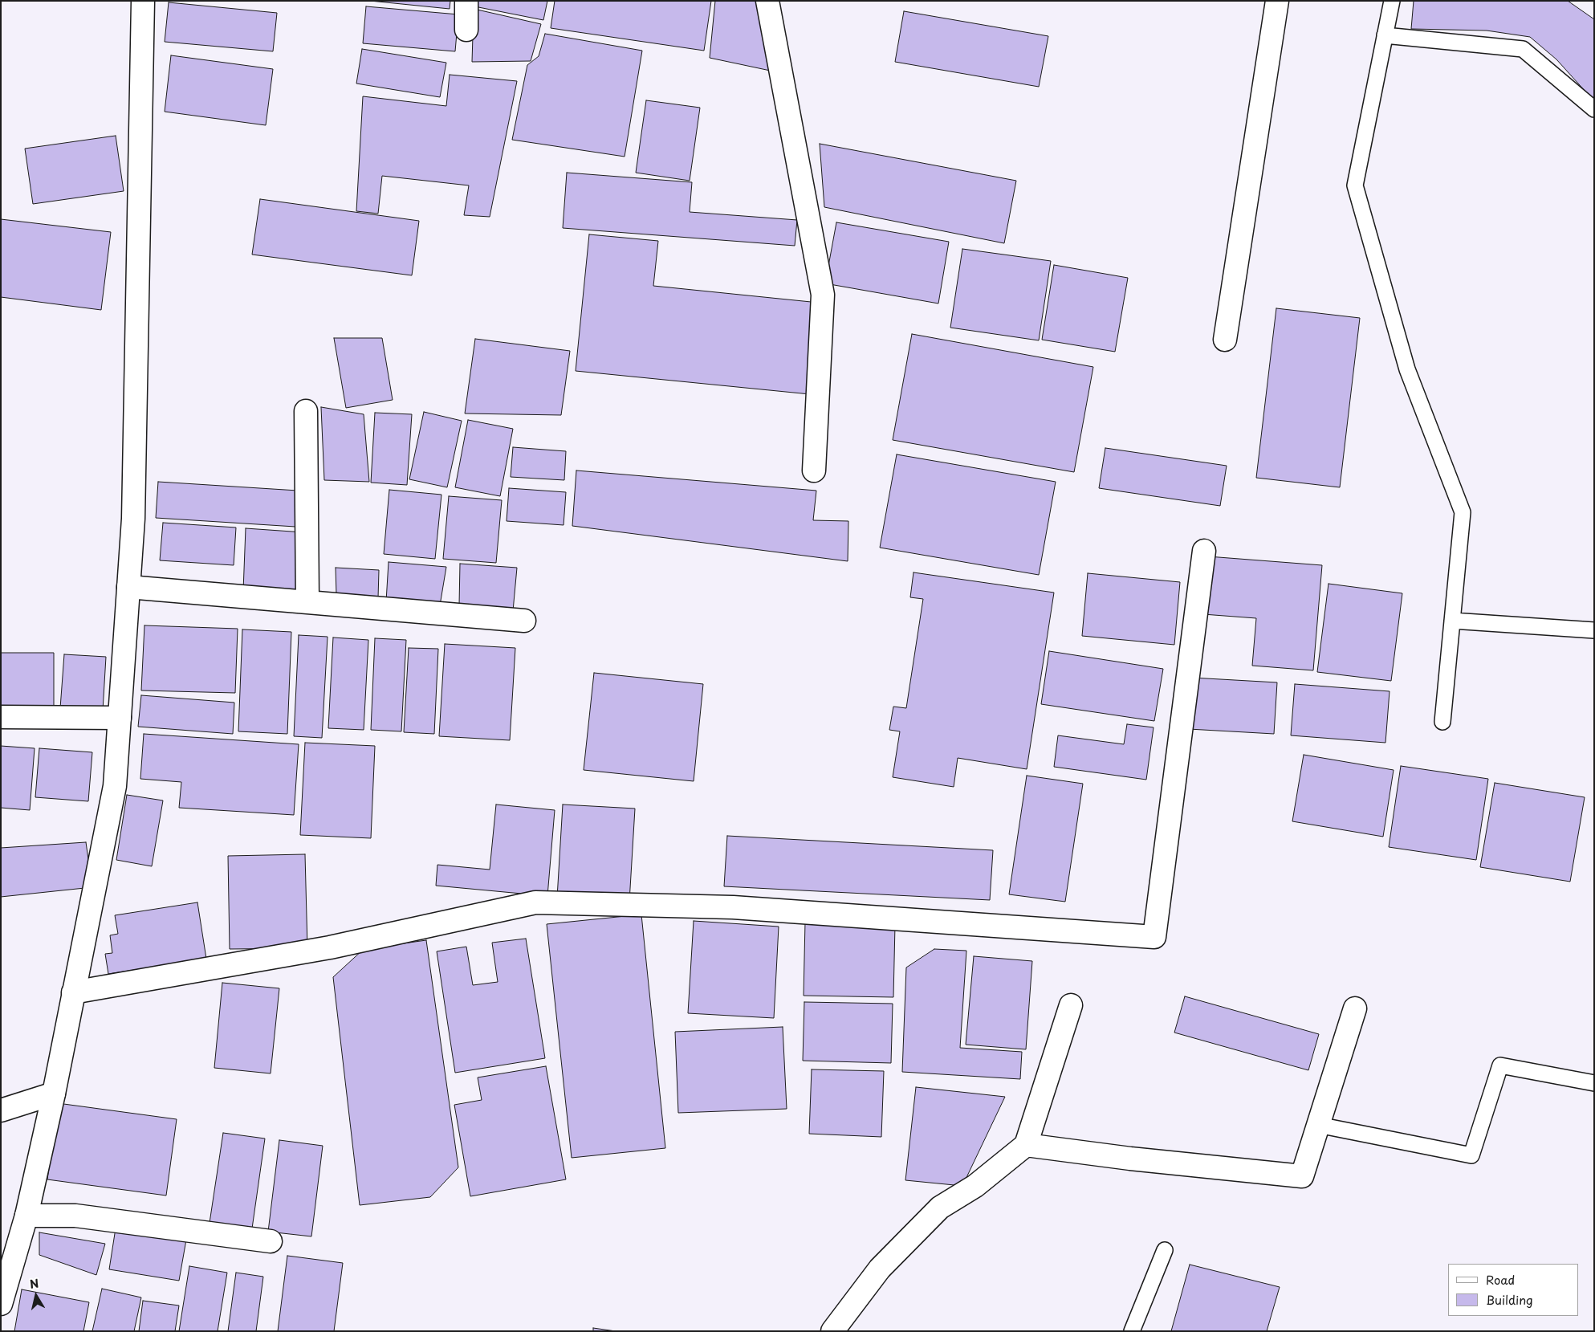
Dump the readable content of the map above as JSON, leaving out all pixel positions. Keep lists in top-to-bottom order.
{
  "legend": ["Road", "Building"],
  "north": "top"
}
